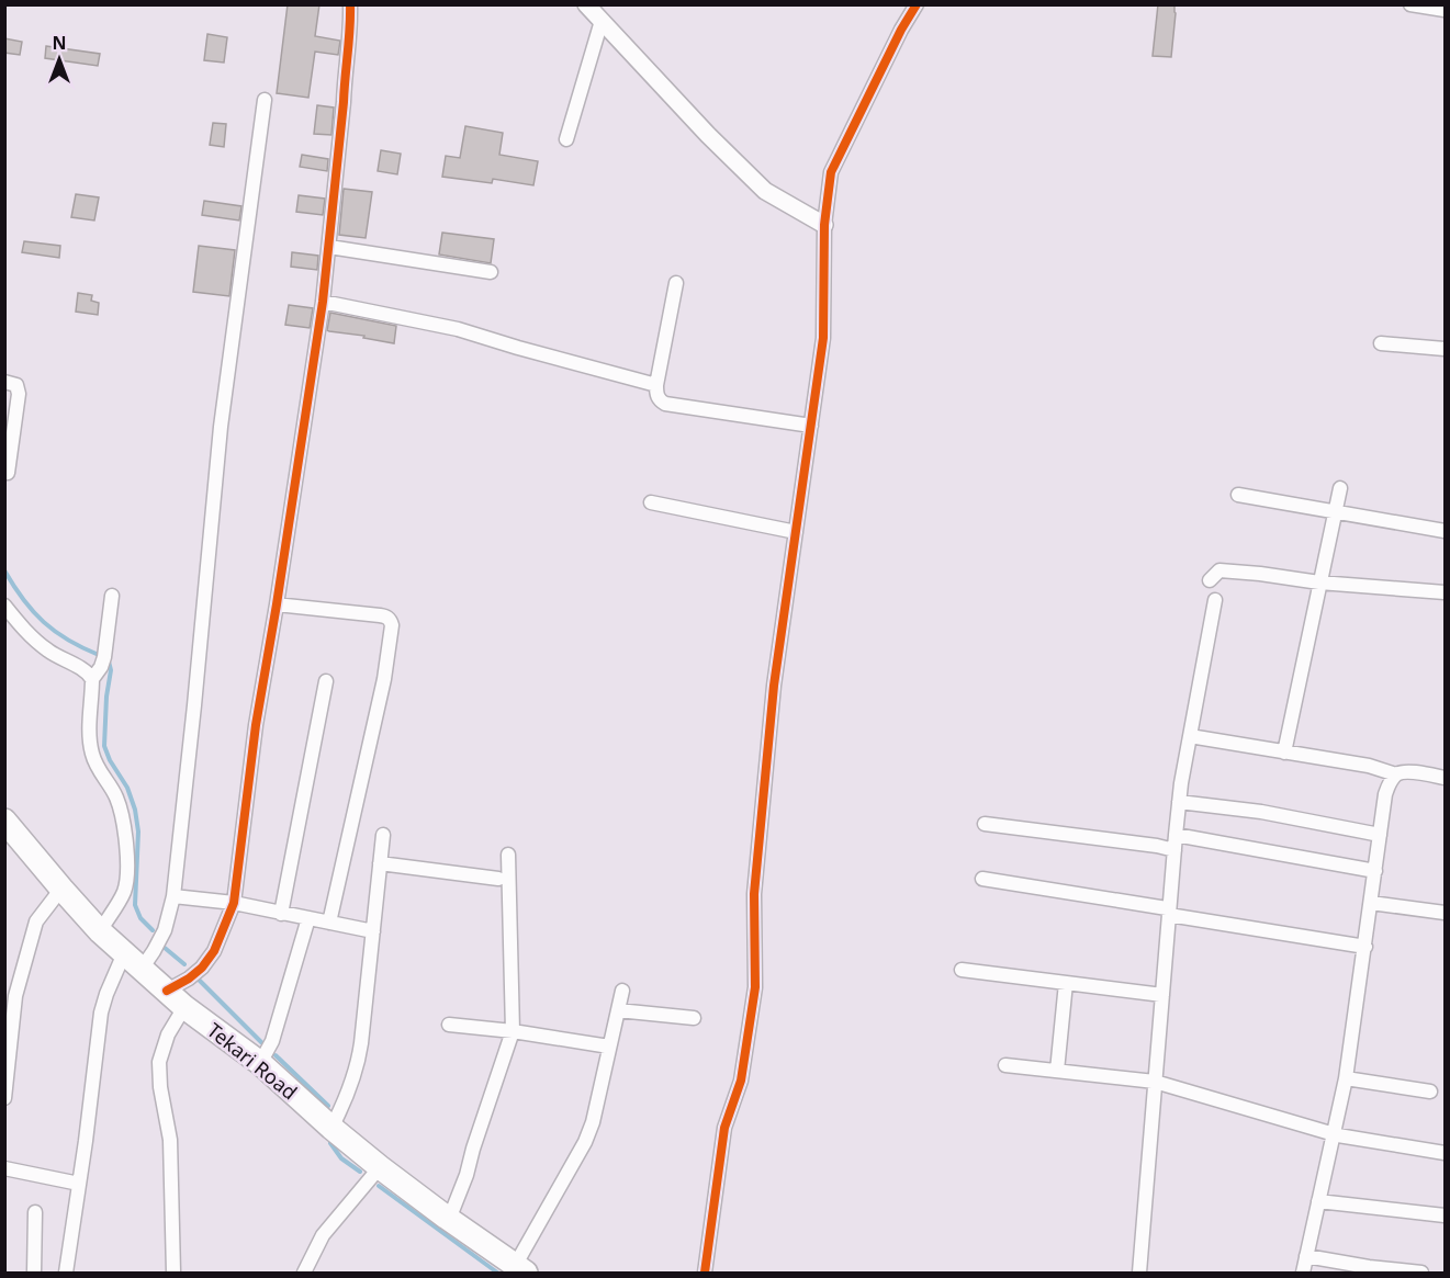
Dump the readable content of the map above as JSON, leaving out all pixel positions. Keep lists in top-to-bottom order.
{
  "streets": {
    "highway": ["Tekari Road"]
  },
  "north": "top"
}
